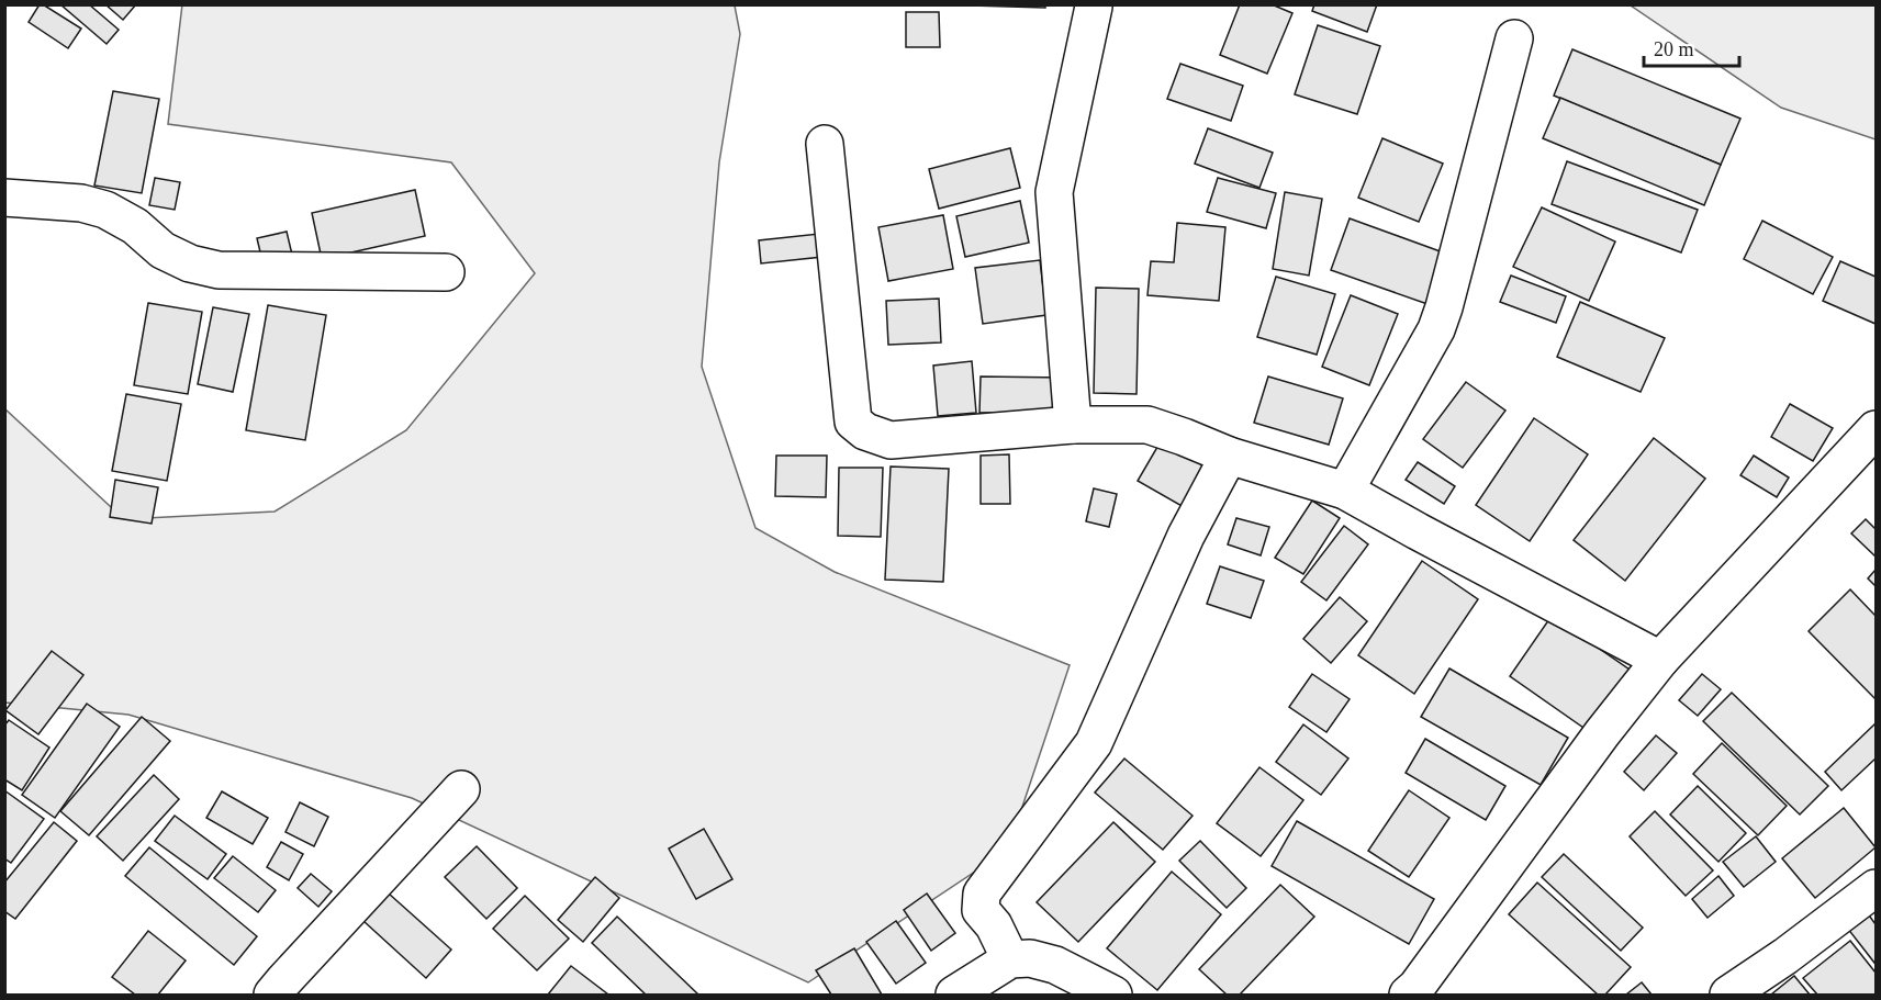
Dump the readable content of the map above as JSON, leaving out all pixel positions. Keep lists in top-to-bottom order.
{
  "scale_bar": "20 m"
}
